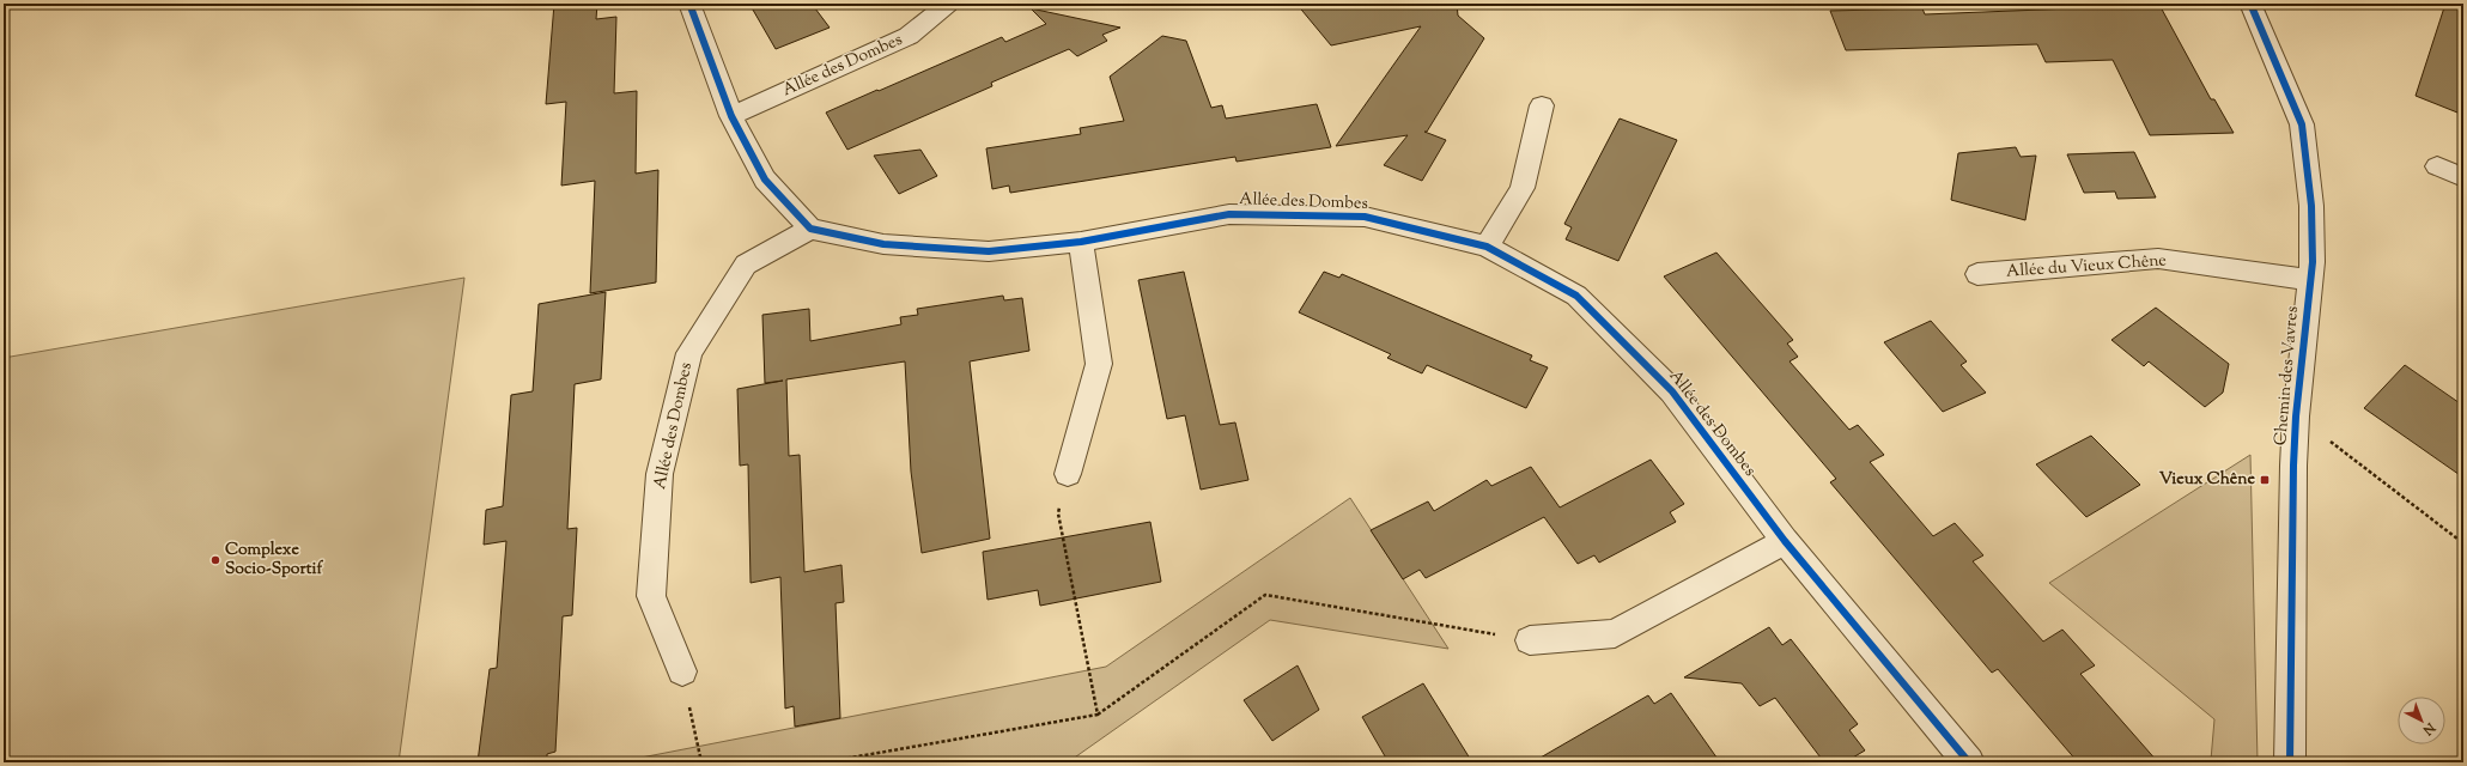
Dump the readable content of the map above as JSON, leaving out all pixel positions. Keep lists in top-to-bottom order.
{
  "streets": {
    "street": ["Allée des Dombes", "Allée du Vieux Chêne", "Chemin des Vavres"]
  },
  "crossings": [
    ["Allée du Vieux Chêne", "Chemin des Vavres"]
  ],
  "places": {
    "transit": ["Vieux Chêne"],
    "other": ["Complexe Socio-Sportif"]
  },
  "north": "bottom right"
}
